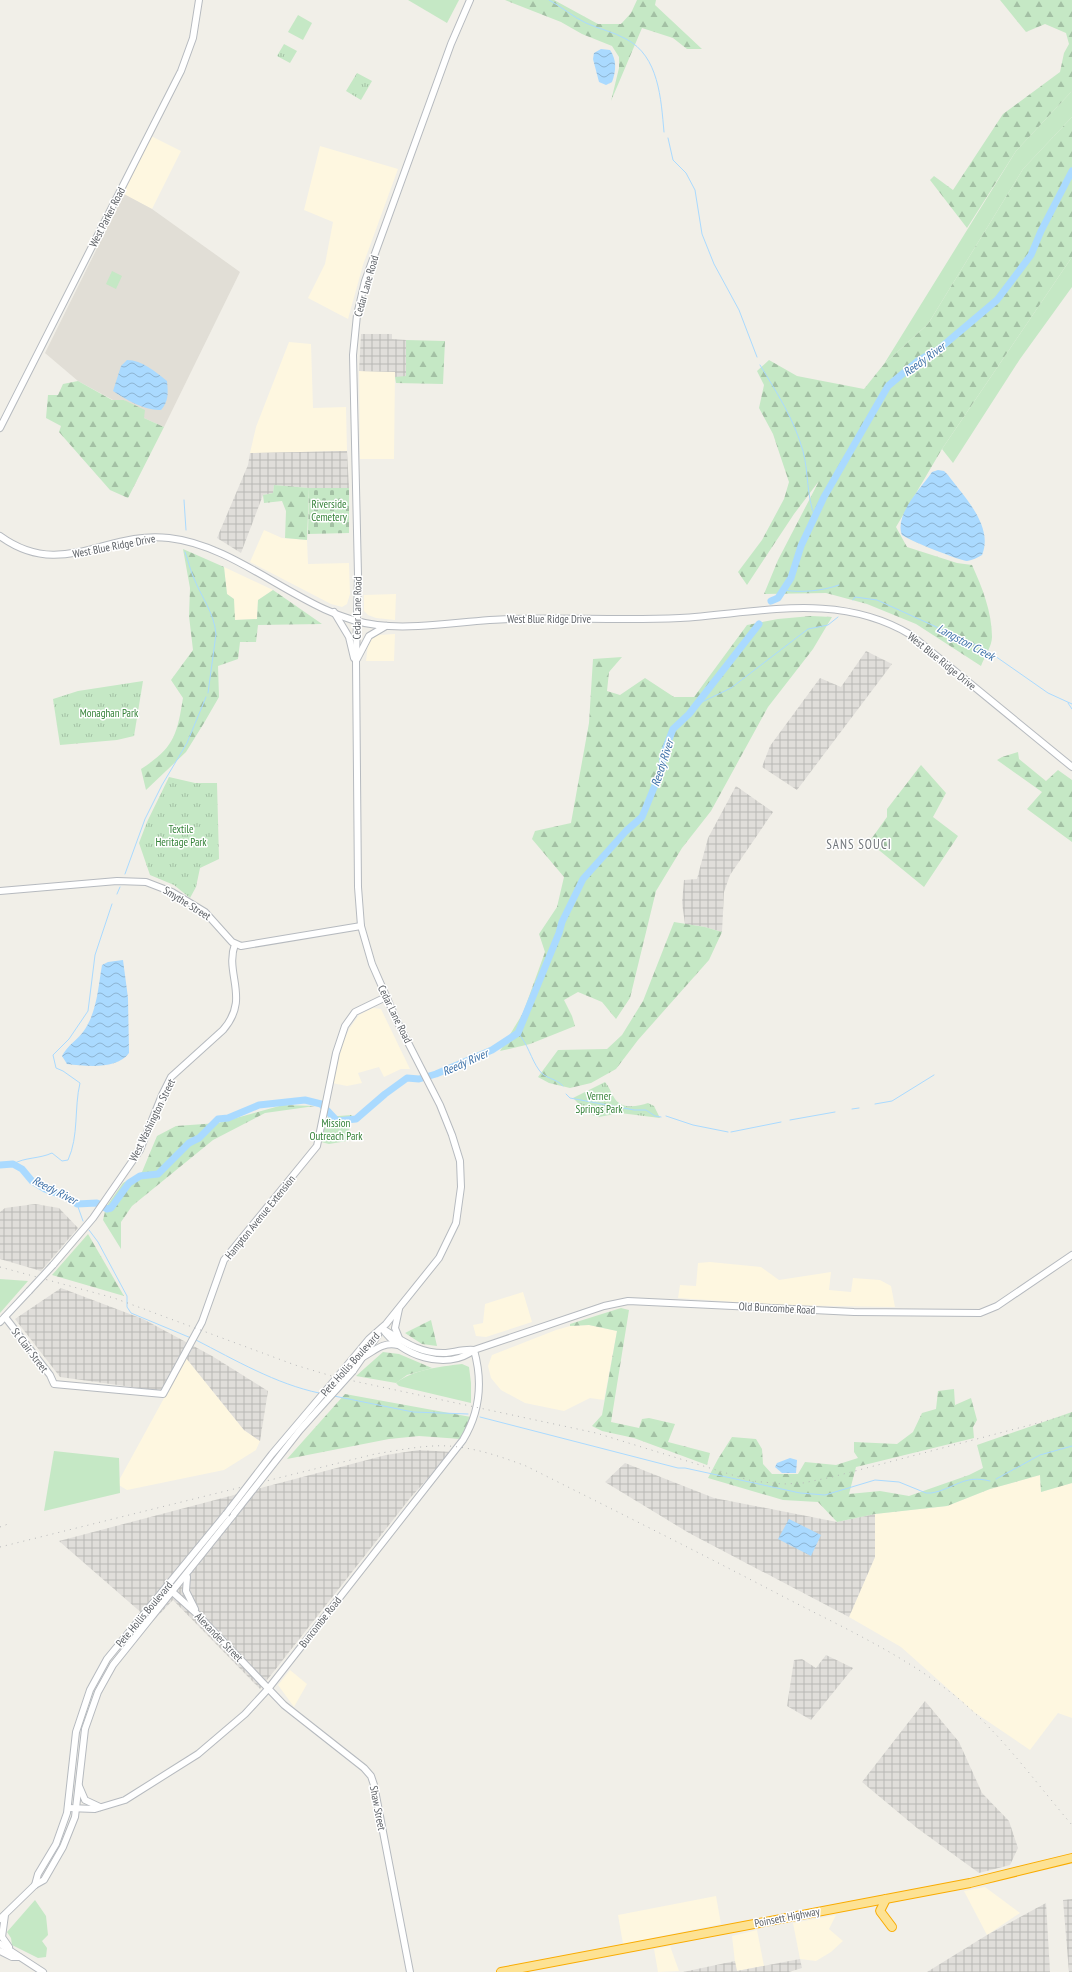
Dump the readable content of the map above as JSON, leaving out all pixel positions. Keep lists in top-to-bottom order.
{
  "streets": {
    "highway": ["Poinsett Highway"],
    "main road": [
      "West Parker Road",
      "Cedar Lane Road",
      "West Blue Ridge Drive",
      "Smythe Street",
      "West Washington Street",
      "Hampton Avenue Extension",
      "Old Buncombe Road",
      "St Clair Street",
      "Pete Hollis Boulevard",
      "Buncombe Road",
      "Alexander Street",
      "Shaw Street"
    ]
  },
  "crossings": [
    ["Cedar Lane Road", "West Blue Ridge Drive"],
    ["Cedar Lane Road", "Hampton Avenue Extension"],
    ["Cedar Lane Road", "Old Buncombe Road"],
    ["Cedar Lane Road", "Pete Hollis Boulevard"],
    ["Smythe Street", "West Washington Street"],
    ["West Washington Street", "St Clair Street"],
    ["Hampton Avenue Extension", "St Clair Street"],
    ["Old Buncombe Road", "Pete Hollis Boulevard"],
    ["Old Buncombe Road", "Buncombe Road"],
    ["Pete Hollis Boulevard", "Buncombe Road"],
    ["Pete Hollis Boulevard", "Alexander Street"],
    ["Buncombe Road", "Alexander Street"],
    ["Buncombe Road", "Shaw Street"],
    ["Alexander Street", "Shaw Street"]
  ],
  "districts": ["SANS SOUCI"],
  "water": ["Reedy River", "Langston Creek"],
  "parks": [
    "Riverside Cemetery",
    "Monaghan Park",
    "Textile Heritage Park",
    "Verner Springs Park",
    "Mission Outreach Park"
  ]
}
